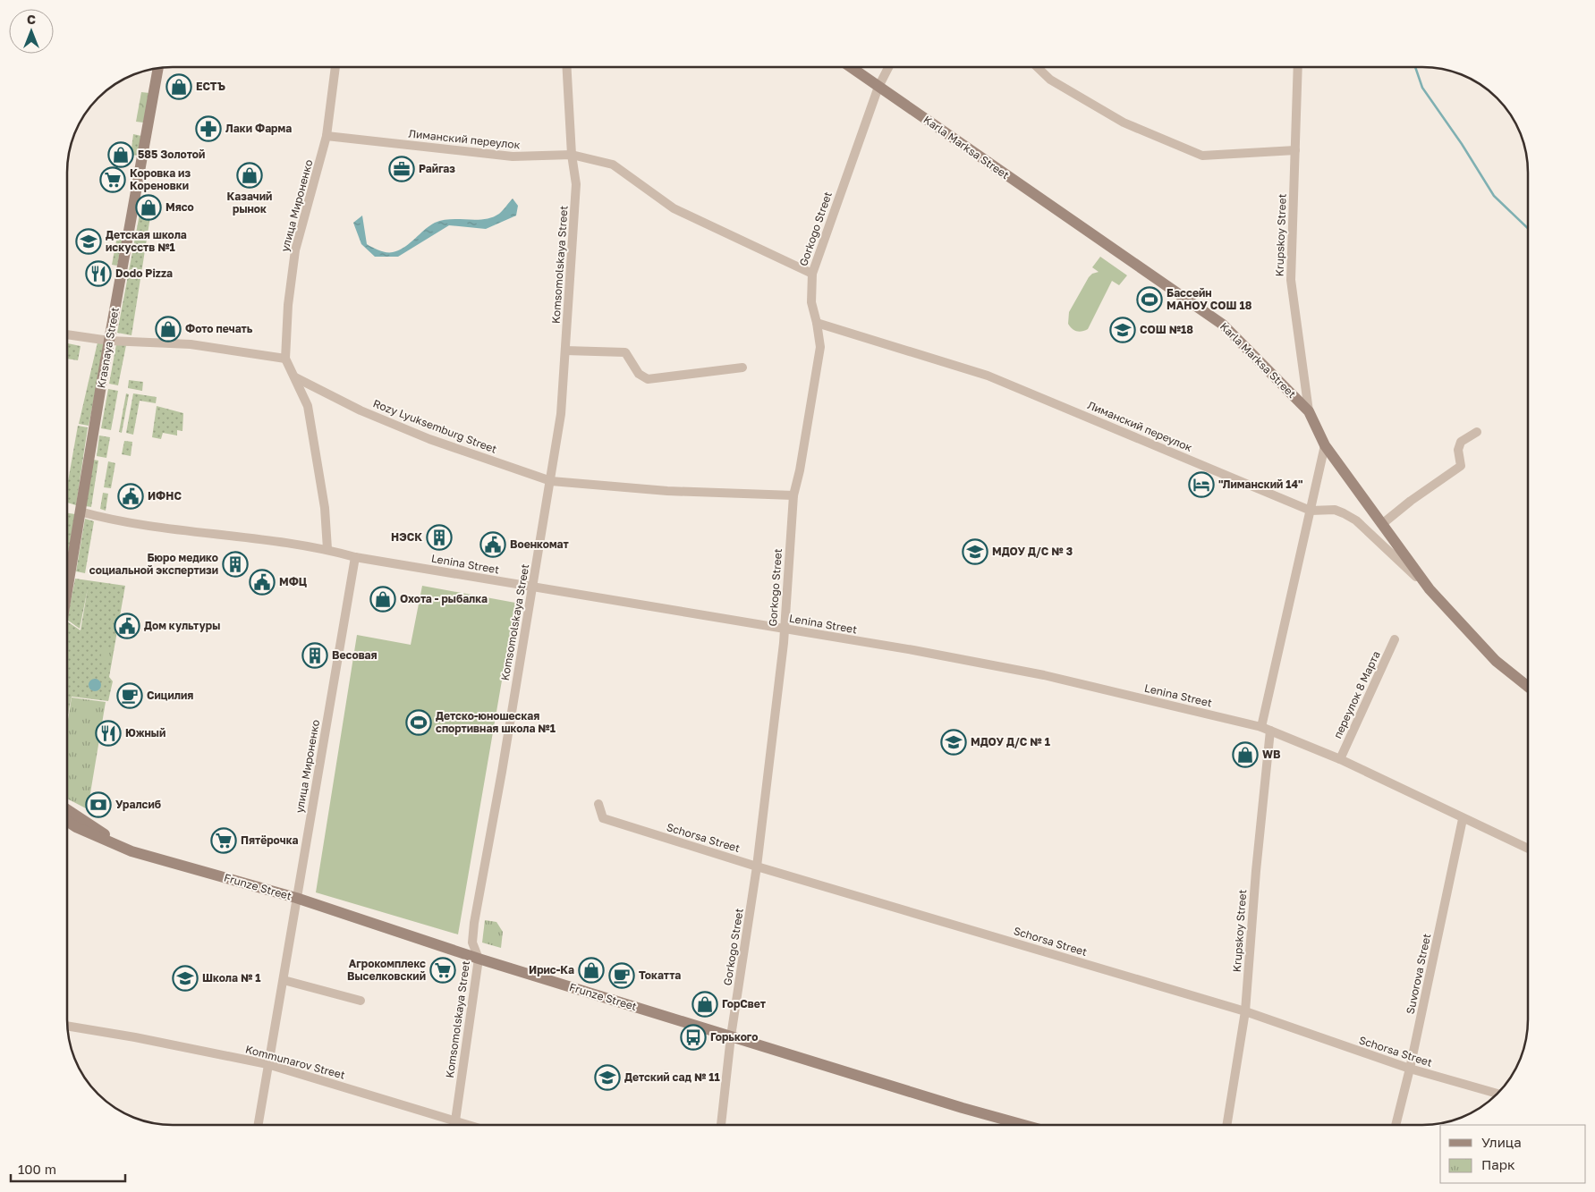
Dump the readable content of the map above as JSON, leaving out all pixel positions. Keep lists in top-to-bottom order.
{
  "streets": {
    "main road": ["Karla Marksa Street", "Krasnaya Street", "Frunze Street"],
    "street": [
      "Лиманский переулок",
      "улица Мироненко",
      "Gorkogo Street",
      "Krupskoy Street",
      "Komsomolskaya Street",
      "Rozy Lyuksemburg Street",
      "Lenina Street",
      "переулок 8 Марта",
      "Schorsa Street",
      "Suvorova Street",
      "Kommunarov Street"
    ]
  },
  "crossings": [
    ["Лиманский переулок", "Karla Marksa Street"],
    ["Лиманский переулок", "улица Мироненко"],
    ["Лиманский переулок", "Gorkogo Street"],
    ["Лиманский переулок", "Krupskoy Street"],
    ["Лиманский переулок", "Komsomolskaya Street"],
    ["Karla Marksa Street", "Gorkogo Street"],
    ["Karla Marksa Street", "Krupskoy Street"],
    ["улица Мироненко", "Lenina Street"],
    ["улица Мироненко", "Frunze Street"],
    ["улица Мироненко", "Kommunarov Street"],
    ["Gorkogo Street", "Rozy Lyuksemburg Street"],
    ["Gorkogo Street", "Lenina Street"],
    ["Gorkogo Street", "Schorsa Street"],
    ["Gorkogo Street", "Frunze Street"],
    ["Krupskoy Street", "Lenina Street"],
    ["Krupskoy Street", "Schorsa Street"],
    ["Komsomolskaya Street", "Rozy Lyuksemburg Street"],
    ["Komsomolskaya Street", "Lenina Street"],
    ["Komsomolskaya Street", "Frunze Street"],
    ["Komsomolskaya Street", "Kommunarov Street"],
    ["Krasnaya Street", "Lenina Street"],
    ["Lenina Street", "переулок 8 Марта"],
    ["Lenina Street", "Suvorova Street"],
    ["Schorsa Street", "Suvorova Street"]
  ],
  "places": {
    "shop": [
      "ЕСТЪ",
      "585 Золотой",
      "Казачий рынок",
      "Мясо",
      "Фото печать",
      "Охота - рыбалка",
      "WB",
      "Ирис-Ка",
      "ГорСвет"
    ],
    "pharmacy": ["Лаки Фарма"],
    "office": ["Райгаз"],
    "supermarket": ["Коровка из Кореновки", "Пятёрочка", "Агрокомплекс Выселковский"],
    "school or university": [
      "Детская школа искусств №1",
      "СОШ №18",
      "МДОУ Д/С № 3",
      "МДОУ Д/С № 1",
      "Школа № 1",
      "Детский сад № 11"
    ],
    "restaurant": ["Dodo Pizza", "Южный"],
    "sports": ["Бассейн МАНОУ СОШ 18", "Детско-юношеская спортивная школа №1"],
    "hotel": ["\"Лиманский 14\""],
    "public building": [
      "ИФНС",
      "Военкомат",
      "МФЦ",
      "Дом культуры"
    ],
    "building": ["НЭСК", "Бюро медико социальной экспертизи", "Весовая"],
    "cafe": ["Сицилия", "Токатта"],
    "bank": ["Уралсиб"],
    "bus stop": ["Горького"]
  },
  "legend": ["Улица", "Парк"],
  "scale_bar": "100 m",
  "north": "top"
}
